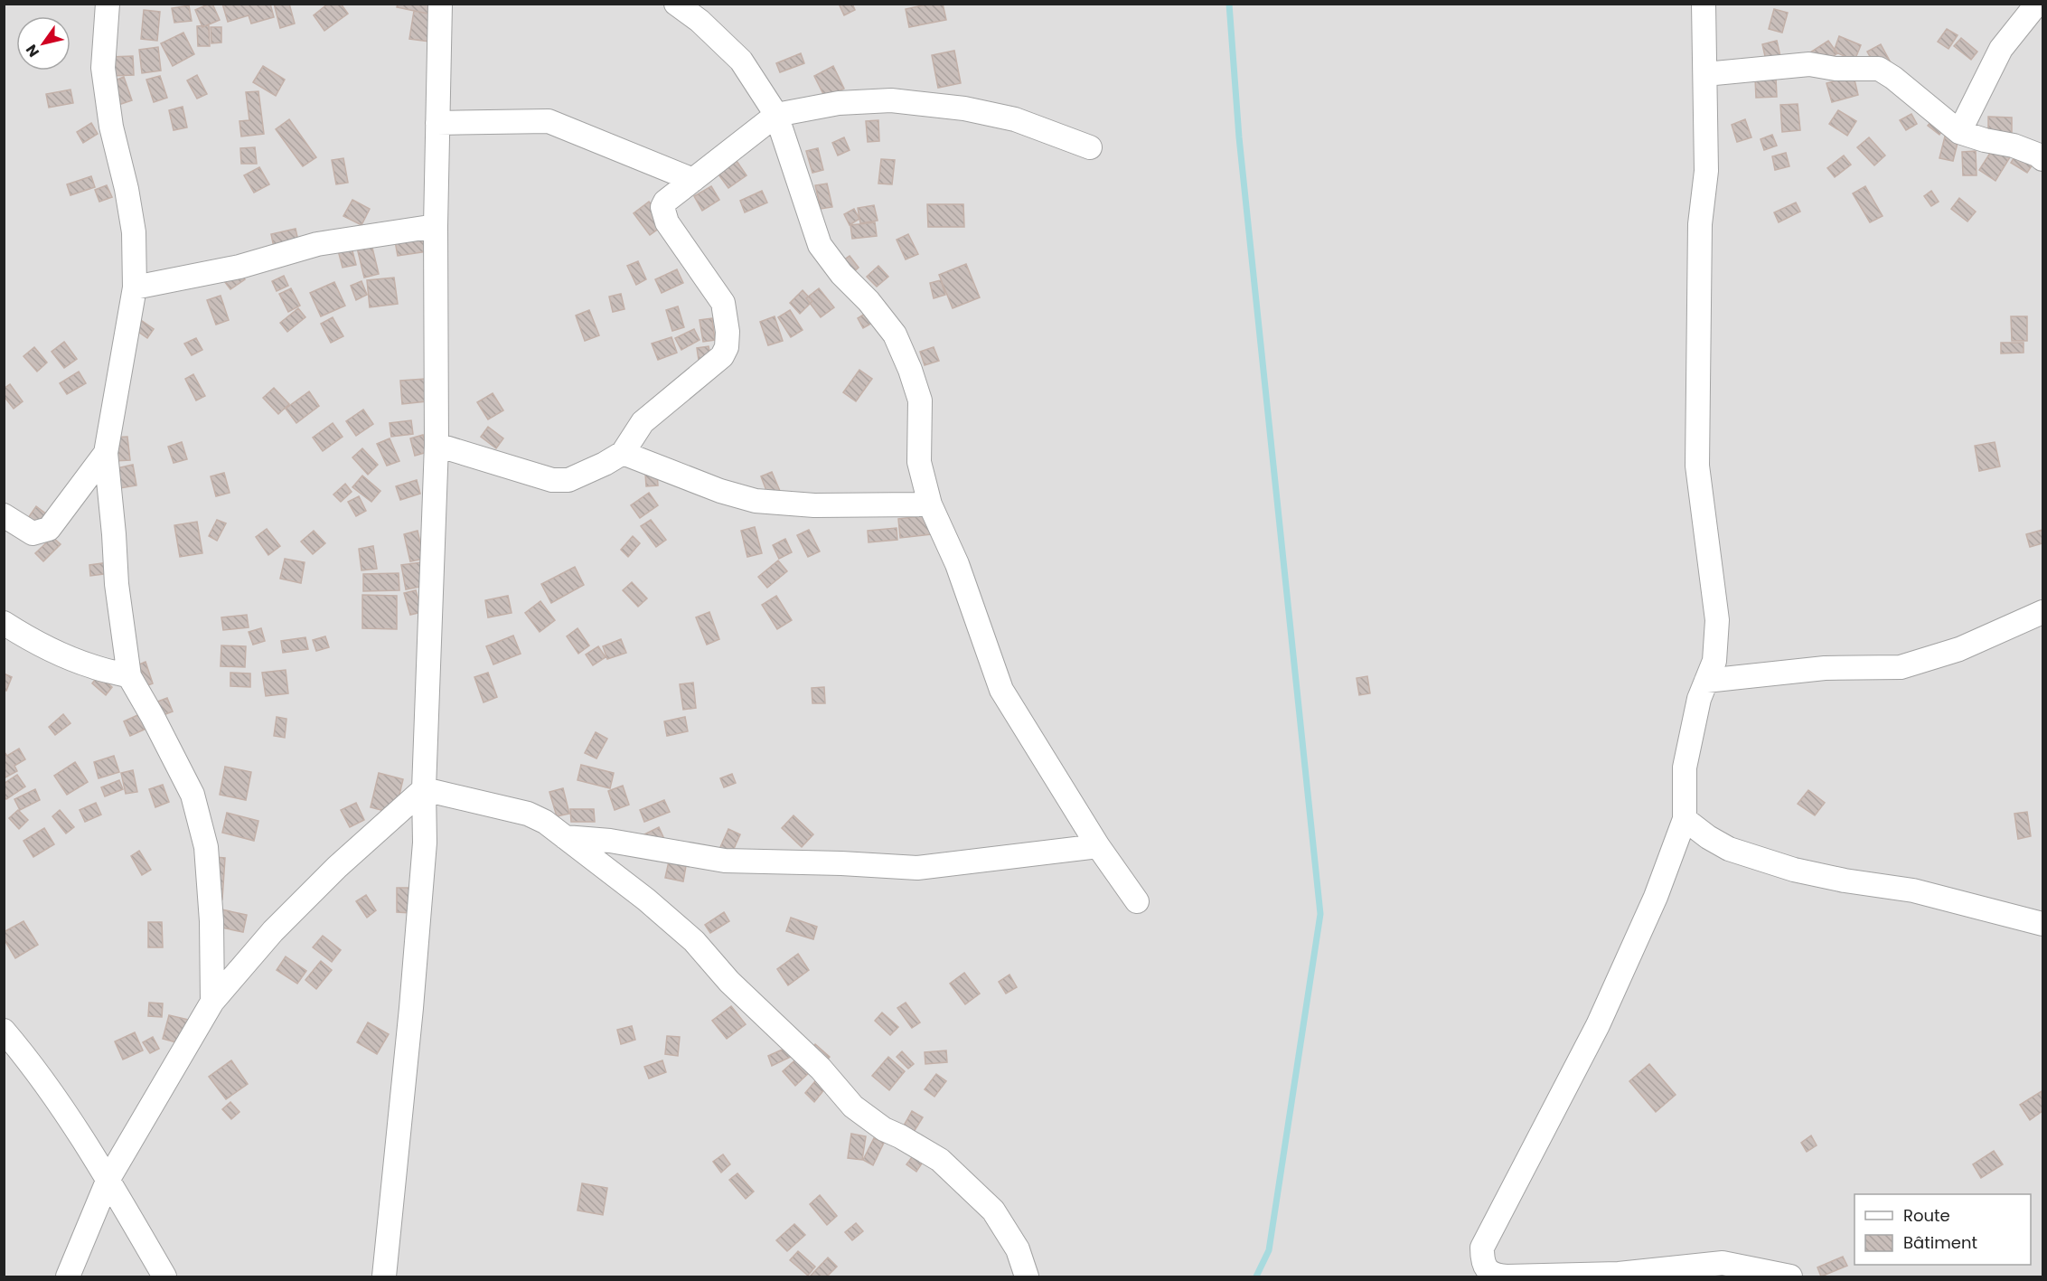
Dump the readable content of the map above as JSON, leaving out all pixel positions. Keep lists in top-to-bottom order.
{
  "legend": ["Route", "Bâtiment"],
  "north": "bottom left"
}
